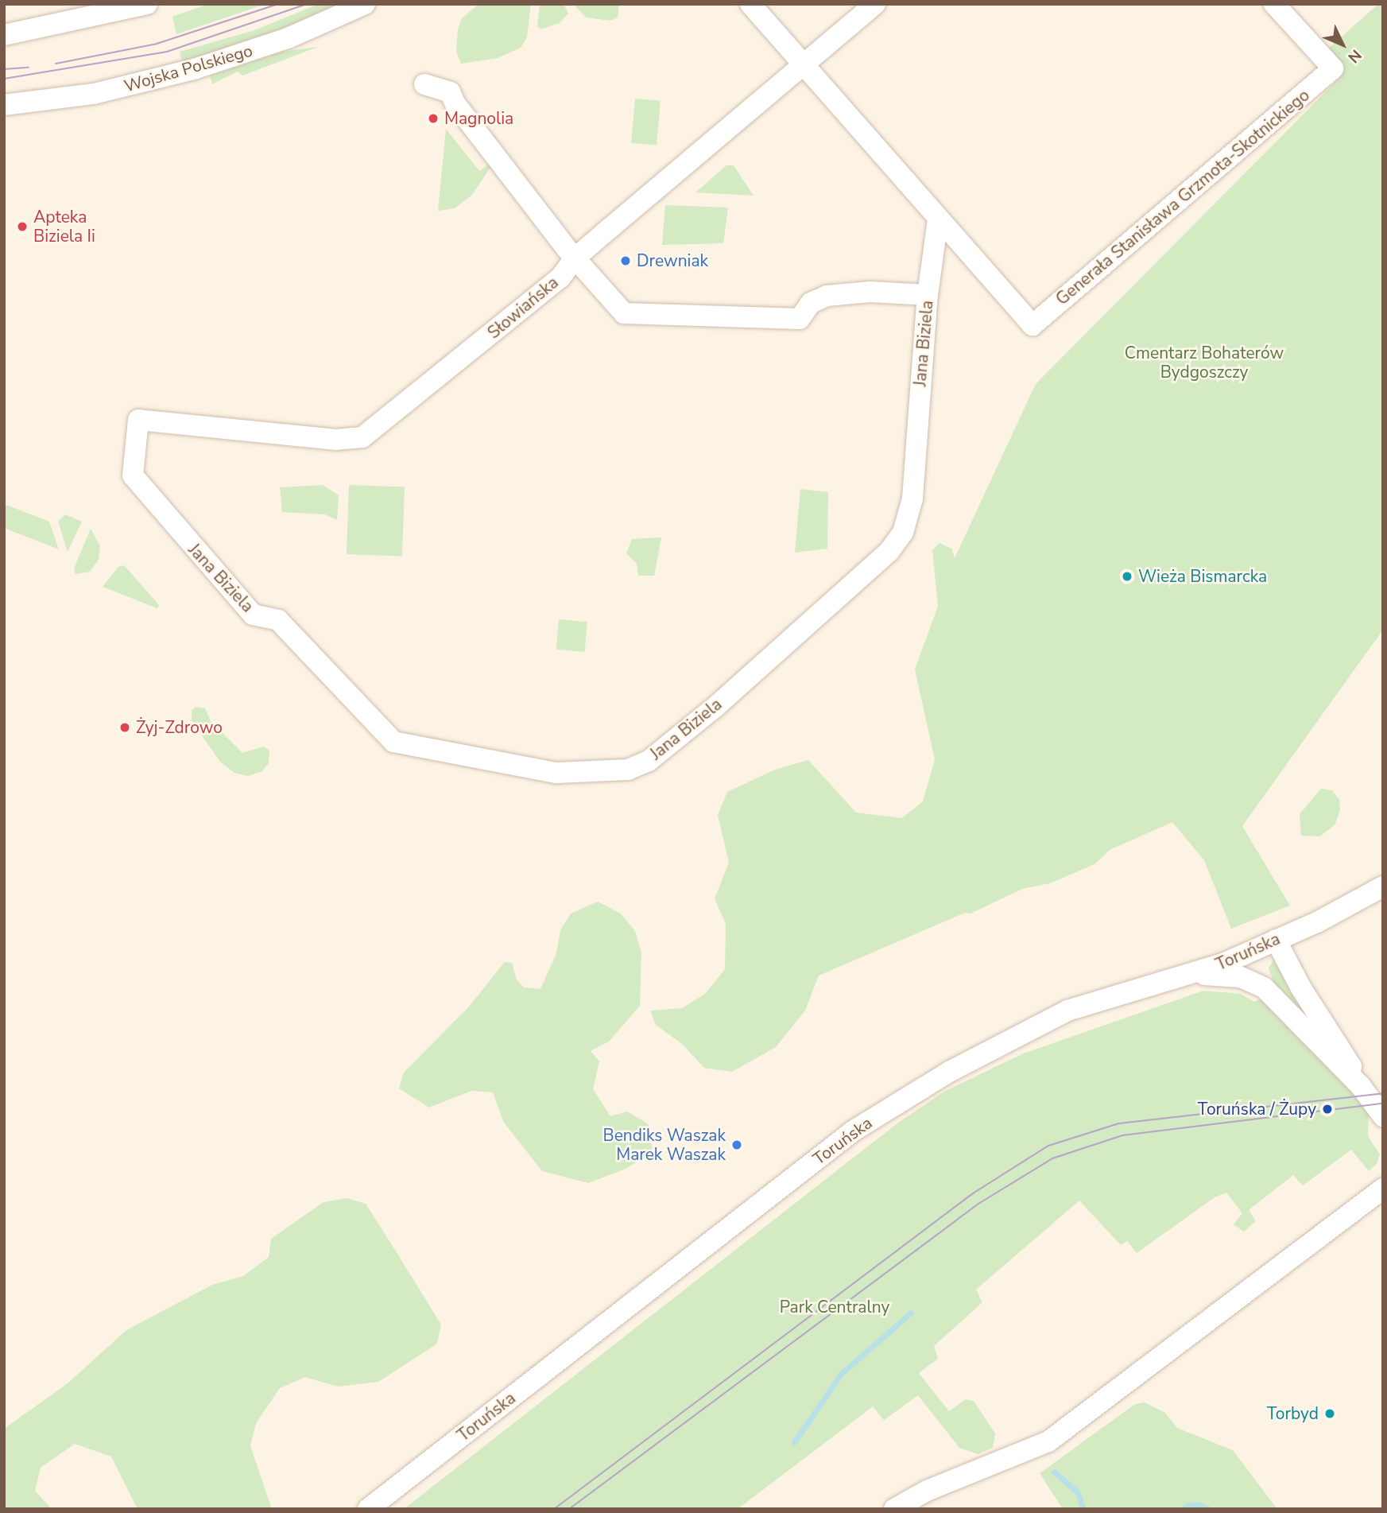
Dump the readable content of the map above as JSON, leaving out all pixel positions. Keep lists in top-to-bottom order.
{
  "streets": {
    "street": [
      "Wojska Polskiego",
      "Generała Stanisława Grzmota-Skotnickiego",
      "Słowiańska",
      "Jana Biziela",
      "Toruńska"
    ]
  },
  "crossings": [
    ["Generała Stanisława Grzmota-Skotnickiego", "Jana Biziela"],
    ["Słowiańska", "Jana Biziela"]
  ],
  "parks": ["Cmentarz Bohaterów Bydgoszczy", "Park Centralny"],
  "places": [
    "Magnolia",
    "Apteka Biziela Ii",
    "Drewniak",
    "Wieża Bismarcka",
    "Żyj-Zdrowo",
    "Toruńska / Żupy",
    "Bendiks Waszak Marek Waszak",
    "Torbyd"
  ],
  "north": "bottom right"
}
